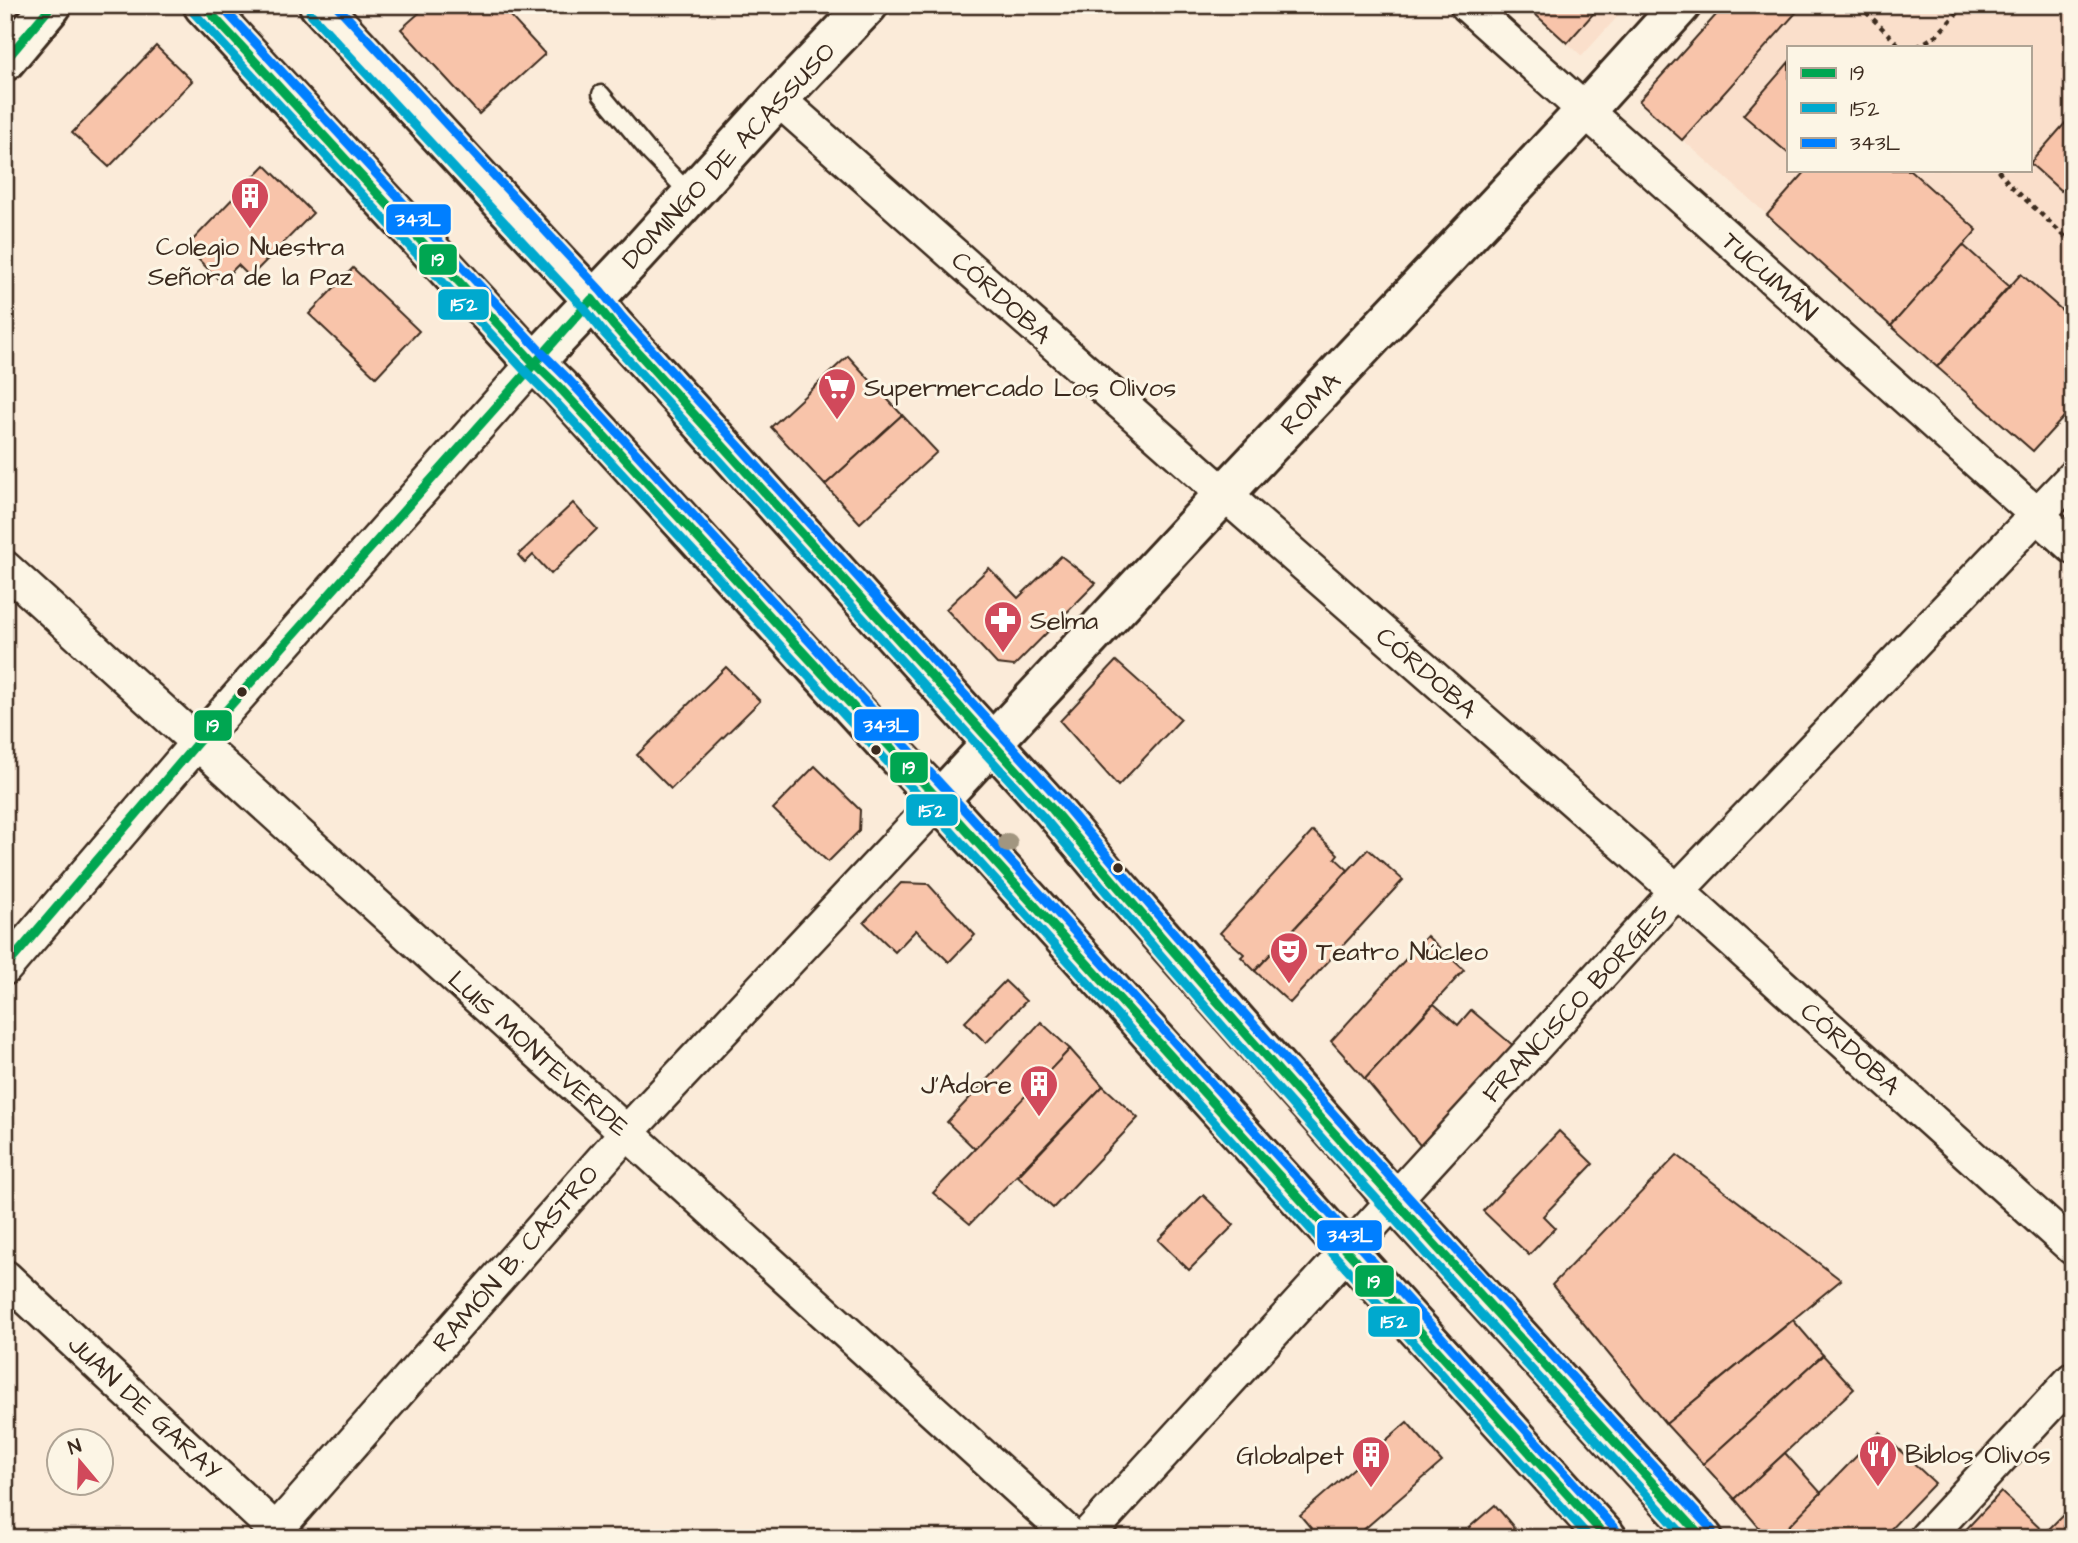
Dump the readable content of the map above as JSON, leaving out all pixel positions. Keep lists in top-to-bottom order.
{
  "streets": {
    "main road": ["DOMINGO DE ACASSUSO", "ROMA"],
    "street": [
      "TUCUMÁN",
      "CÓRDOBA",
      "FRANCISCO BORGES",
      "LUIS MONTEVERDE",
      "RAMÓN B. CASTRO",
      "JUAN DE GARAY"
    ]
  },
  "crossings": [
    ["DOMINGO DE ACASSUSO", "CÓRDOBA"],
    ["DOMINGO DE ACASSUSO", "LUIS MONTEVERDE"],
    ["TUCUMÁN", "ROMA"],
    ["TUCUMÁN", "FRANCISCO BORGES"],
    ["CÓRDOBA", "ROMA"],
    ["CÓRDOBA", "FRANCISCO BORGES"],
    ["ROMA", "RAMÓN B. CASTRO"],
    ["LUIS MONTEVERDE", "RAMÓN B. CASTRO"],
    ["RAMÓN B. CASTRO", "JUAN DE GARAY"]
  ],
  "places": {
    "building": ["Colegio Nuestra Señora de la Paz", "J'Adore", "Globalpet"],
    "supermarket": ["Supermercado Los Olivos"],
    "pharmacy": ["Selma"],
    "theatre": ["Teatro Núcleo"],
    "restaurant": ["Biblos Olivos"]
  },
  "lines": ["transit line 19", "transit line 343L", "transit line 152"],
  "legend": ["19", "152", "343L"],
  "north": "top"
}
